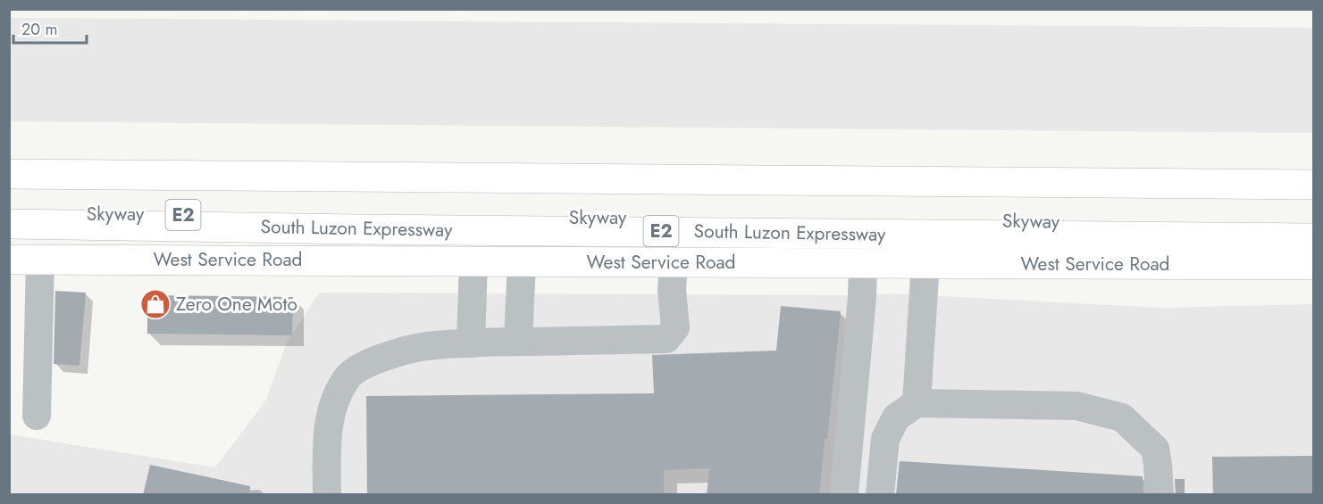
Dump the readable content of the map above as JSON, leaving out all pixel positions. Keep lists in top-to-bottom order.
{
  "streets": {
    "main road": [
      "Skyway",
      "E2",
      "South Luzon Expressway",
      "West Service Road"
    ]
  },
  "places": {
    "shop": ["Zero One Moto"]
  },
  "scale_bar": "20 m"
}
